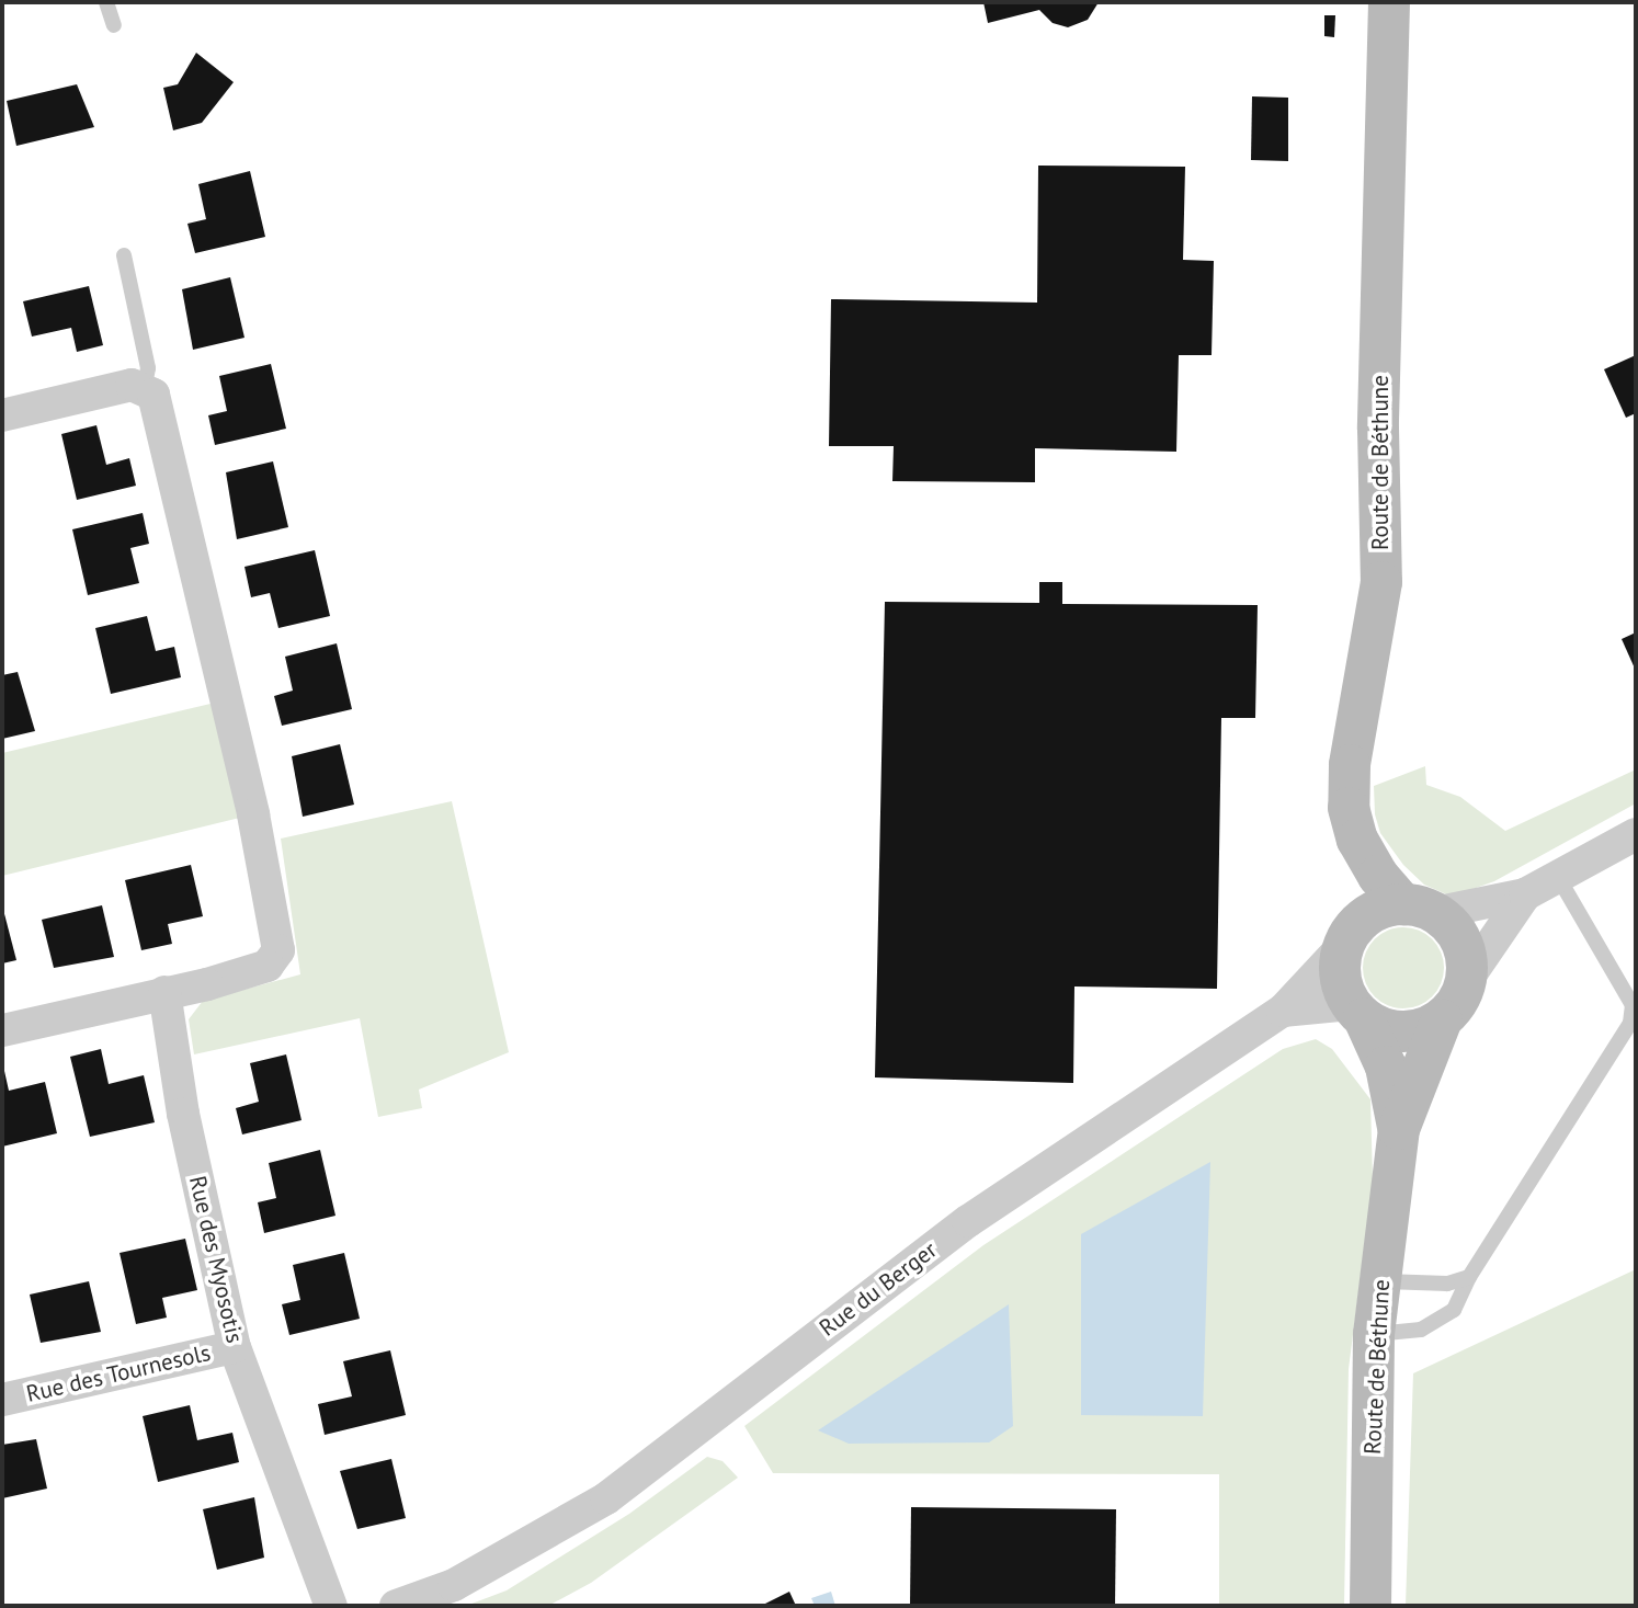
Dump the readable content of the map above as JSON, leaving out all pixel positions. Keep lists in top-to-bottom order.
{
  "streets": {
    "main road": ["Route de Béthune"],
    "street": ["Rue des Myosotis", "Rue du Berger", "Rue des Tournesols"]
  },
  "crossings": [
    ["Route de Béthune", "Rue du Berger"],
    ["Rue des Myosotis", "Rue des Tournesols"]
  ]
}
